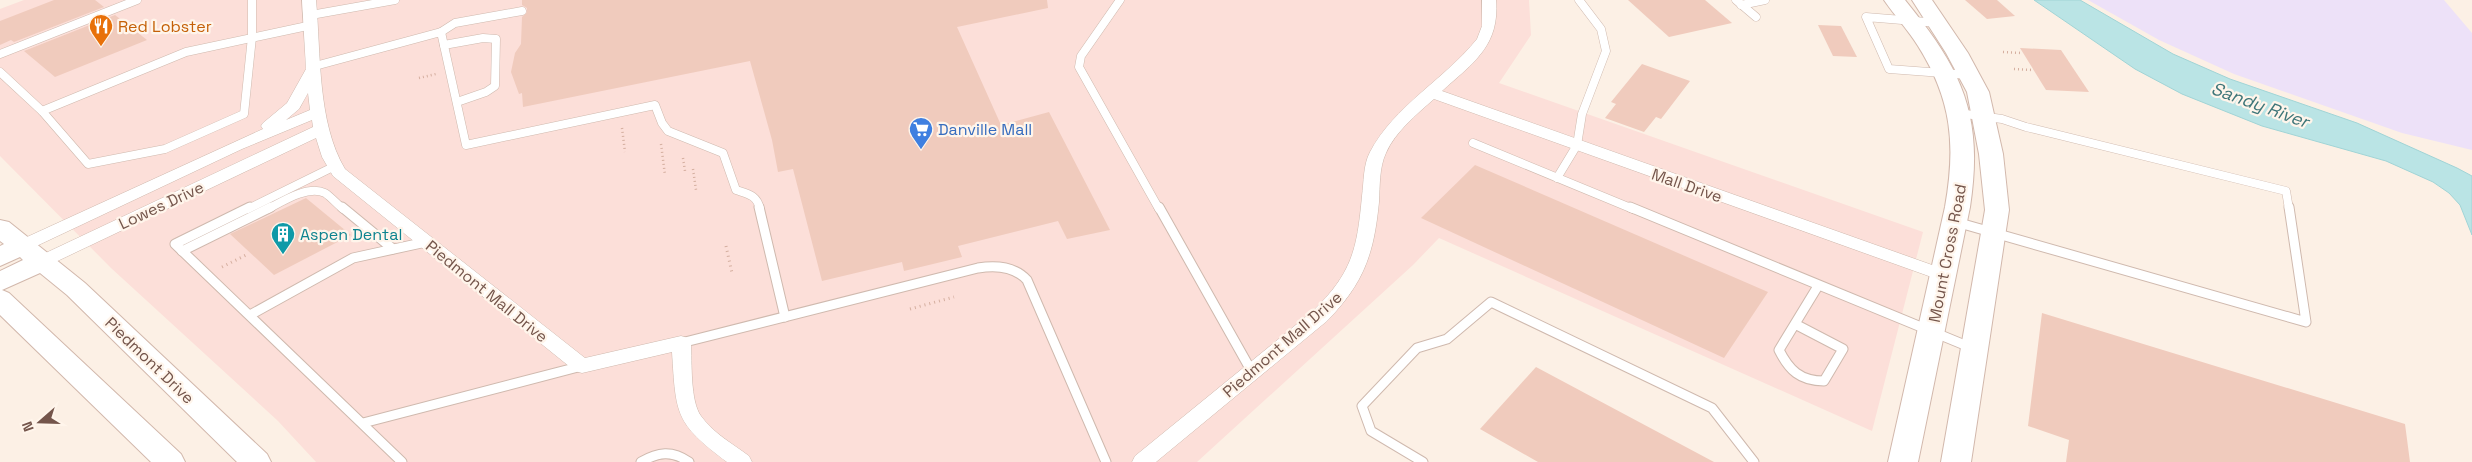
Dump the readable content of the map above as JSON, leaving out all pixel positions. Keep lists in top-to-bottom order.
{
  "streets": {
    "main road": ["Lowes Drive", "Mount Cross Road", "Piedmont Drive"],
    "street": ["Mall Drive", "Piedmont Mall Drive"]
  },
  "crossings": [
    ["Mall Drive", "Mount Cross Road"],
    ["Mall Drive", "Piedmont Mall Drive"],
    ["Lowes Drive", "Piedmont Mall Drive"],
    ["Lowes Drive", "Piedmont Drive"]
  ],
  "water": ["Sandy River"],
  "places": {
    "restaurant": ["Red Lobster"],
    "supermarket": ["Danville Mall"],
    "building": ["Aspen Dental"]
  },
  "north": "left"
}
